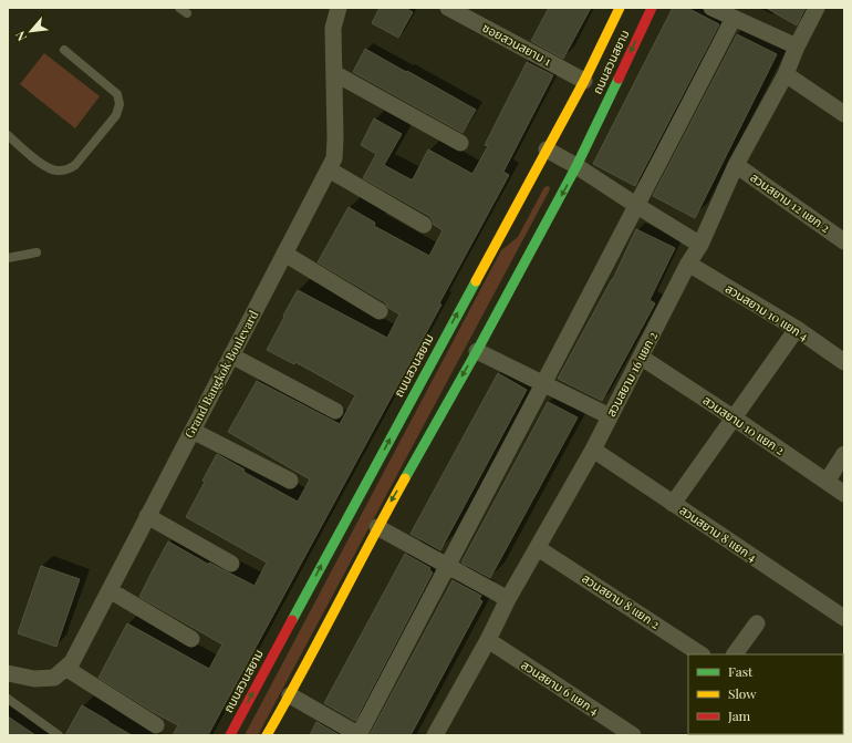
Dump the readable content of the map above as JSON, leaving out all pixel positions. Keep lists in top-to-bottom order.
{
  "streets": {
    "street": [
      "ซอยสวนสยาม 1",
      "ถนนสวนสยาม",
      "สวนสยาม 12 แยก 2",
      "สวนสยาม 10 แยก 4",
      "Grand Bangkok Boulevard",
      "สวนสยาม 16 แยก 2",
      "สวนสยาม 10 แยก 2",
      "สวนสยาม 8 แยก 4",
      "สวนสยาม 8 แยก 2",
      "สวนสยาม 6 แยก 4"
    ]
  },
  "crossings": [
    ["ซอยสวนสยาม 1", "ถนนสวนสยาม"],
    ["สวนสยาม 12 แยก 2", "สวนสยาม 16 แยก 2"],
    ["สวนสยาม 10 แยก 4", "สวนสยาม 16 แยก 2"],
    ["สวนสยาม 16 แยก 2", "สวนสยาม 10 แยก 2"],
    ["สวนสยาม 16 แยก 2", "สวนสยาม 8 แยก 4"],
    ["สวนสยาม 16 แยก 2", "สวนสยาม 8 แยก 2"],
    ["สวนสยาม 16 แยก 2", "สวนสยาม 6 แยก 4"]
  ],
  "legend": ["Fast", "Slow", "Jam"],
  "north": "bottom left"
}
